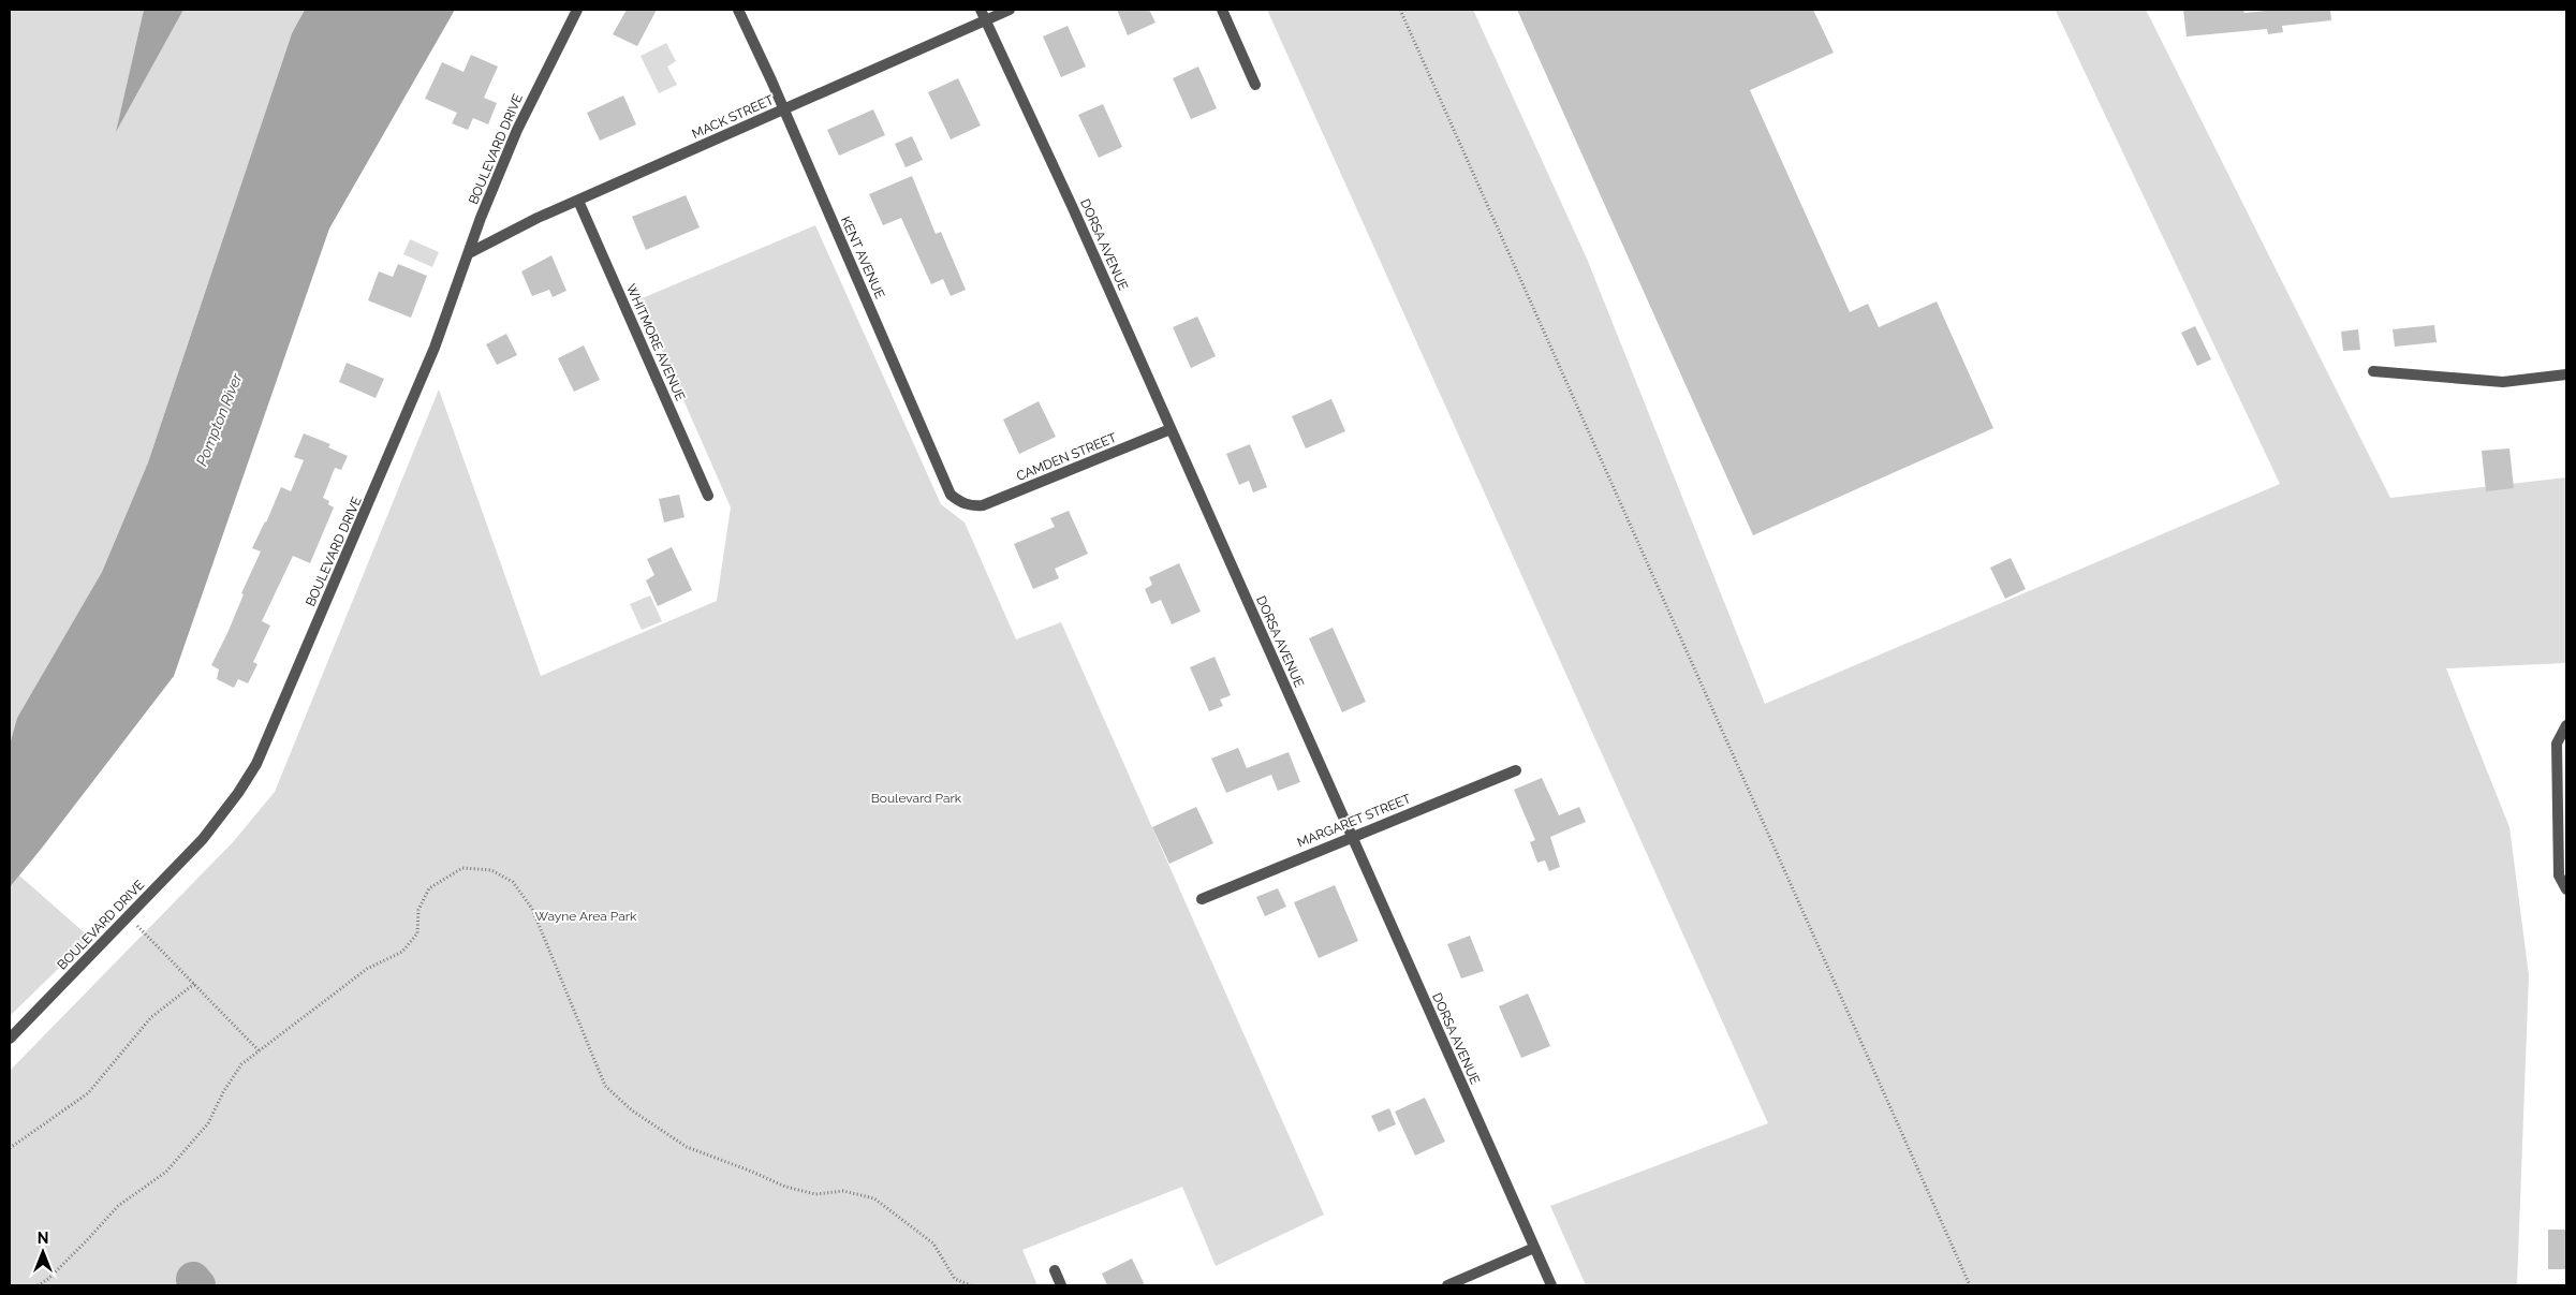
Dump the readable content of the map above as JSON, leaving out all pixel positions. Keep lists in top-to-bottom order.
{
  "streets": {
    "street": [
      "MACK STREET",
      "BOULEVARD DRIVE",
      "DORSA AVENUE",
      "KENT AVENUE",
      "WHITMORE AVENUE",
      "CAMDEN STREET",
      "MARGARET STREET"
    ]
  },
  "crossings": [
    ["MACK STREET", "BOULEVARD DRIVE"],
    ["MACK STREET", "DORSA AVENUE"],
    ["MACK STREET", "KENT AVENUE"],
    ["MACK STREET", "WHITMORE AVENUE"],
    ["DORSA AVENUE", "CAMDEN STREET"],
    ["DORSA AVENUE", "MARGARET STREET"],
    ["KENT AVENUE", "CAMDEN STREET"]
  ],
  "water": ["Pompton River"],
  "parks": ["Boulevard Park", "Wayne Area Park"],
  "north": "top"
}
